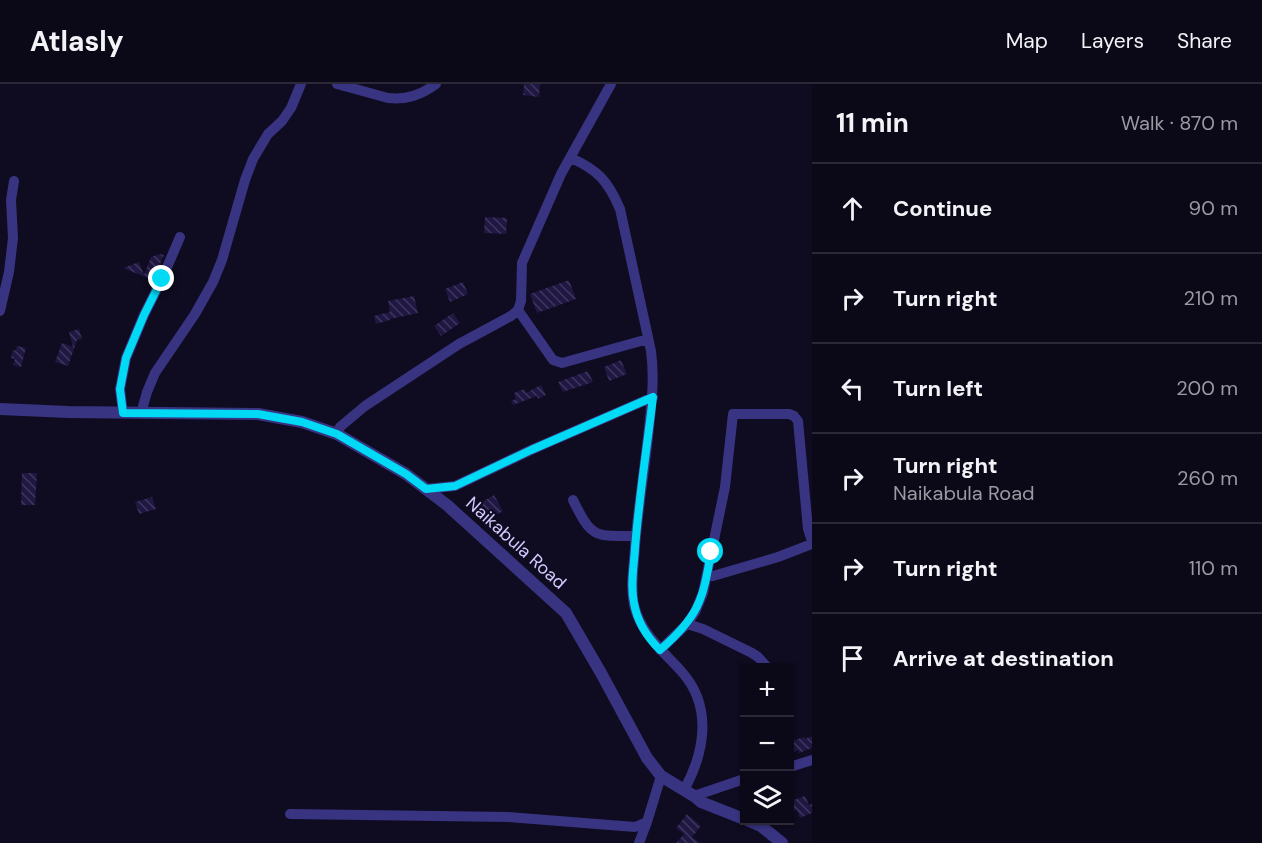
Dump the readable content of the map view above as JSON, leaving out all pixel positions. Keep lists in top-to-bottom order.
{
  "streets": {
    "street": ["Naikabula Road"]
  },
  "page": {
    "header": "Atlasly",
    "nav": ["Map", "Layers", "Share"],
    "heading": ["11 min", "Walk · 870 m"],
    "list": [
      ["Continue", "90 m"],
      ["Turn right", "210 m"],
      ["Turn left", "200 m"],
      ["Turn right", "Naikabula Road", "260 m"],
      ["Turn right", "110 m"],
      "Arrive at destination"
    ],
    "map_buttons": ["+", "−"]
  }
}
